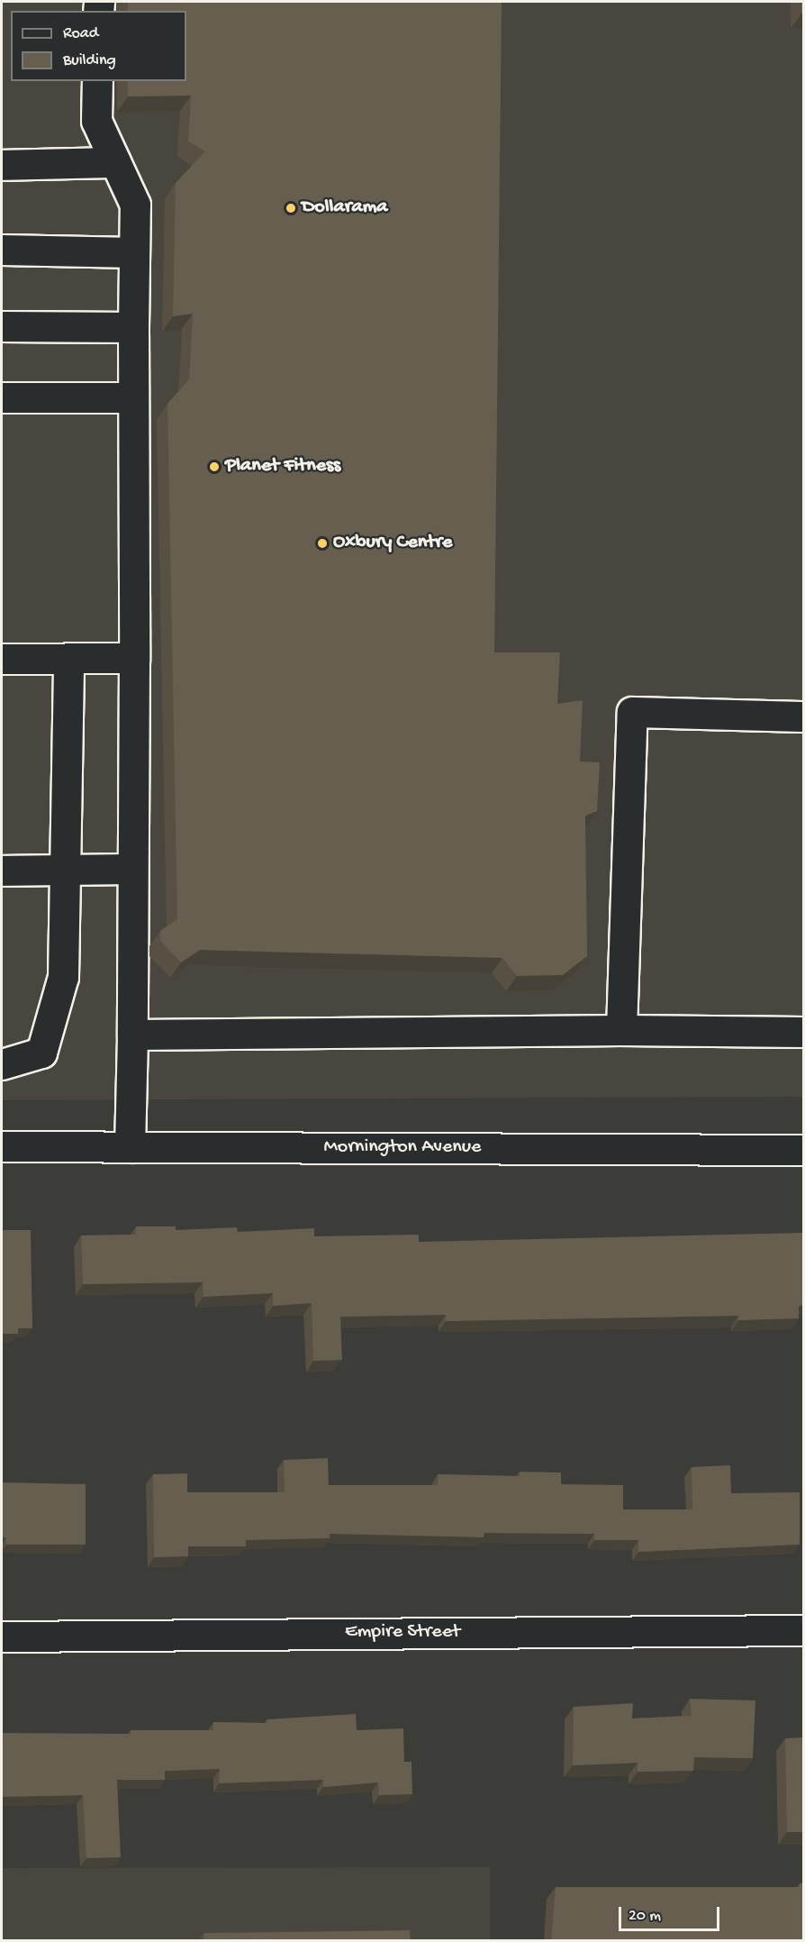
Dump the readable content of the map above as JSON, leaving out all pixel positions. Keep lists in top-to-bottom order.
{
  "streets": {
    "street": ["Mornington Avenue", "Empire Street"]
  },
  "places": ["Dollarama", "Planet Fitness", "Oxbury Centre"],
  "legend": ["Road", "Building"],
  "scale_bar": "20 m"
}
